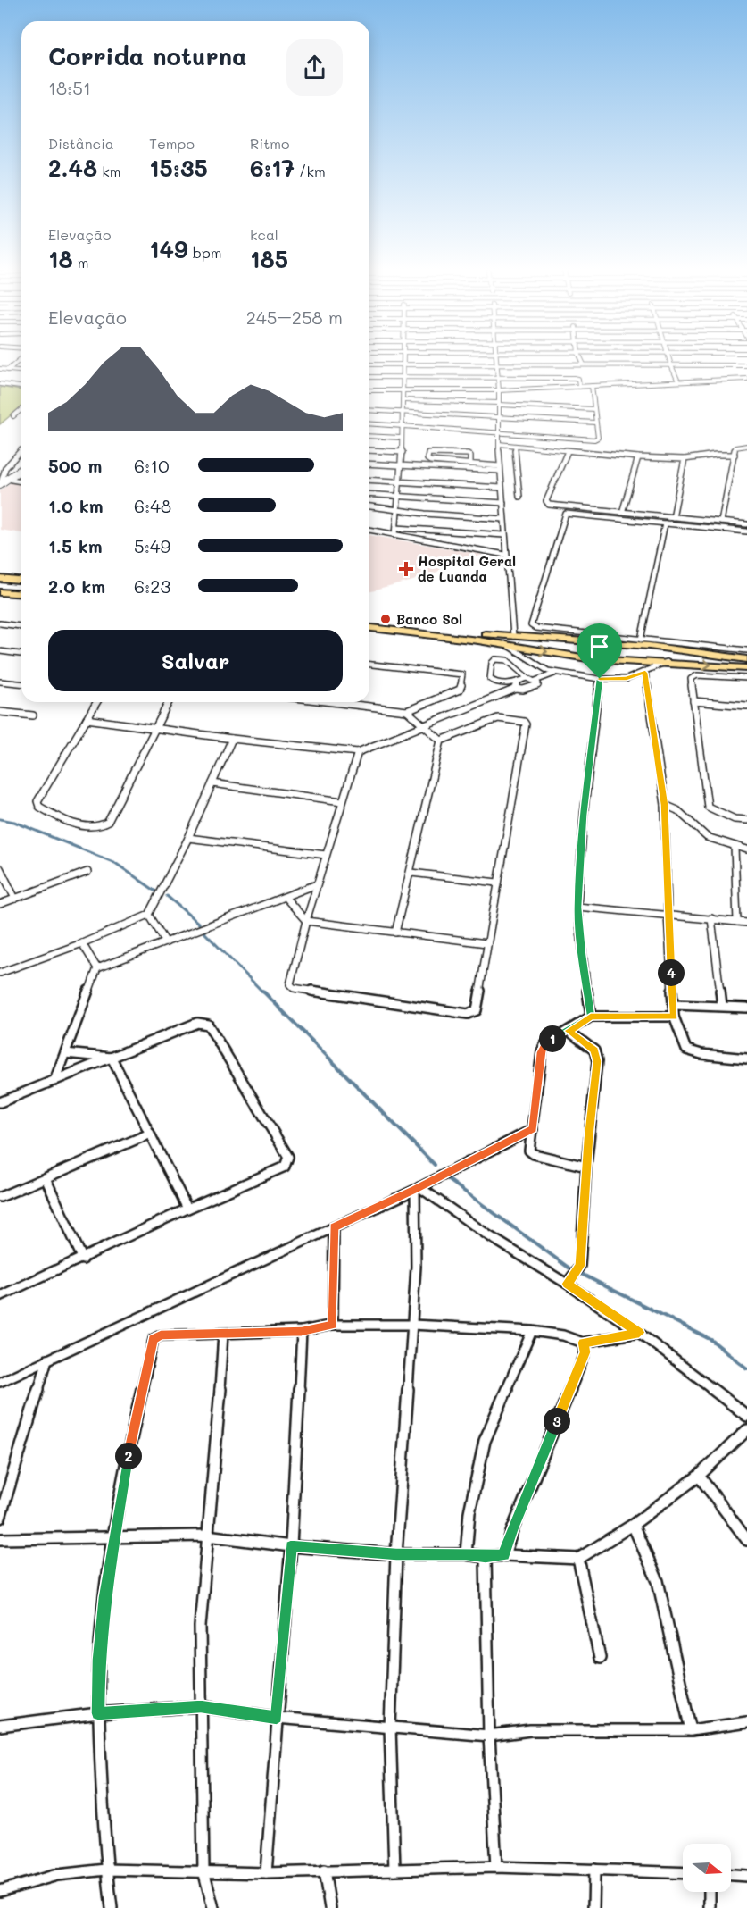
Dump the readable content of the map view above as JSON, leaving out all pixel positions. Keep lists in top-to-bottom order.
{
  "places": {
    "health": ["Hospital Geral de Luanda"],
    "other": ["Banco Sol"]
  },
  "north": "right",
  "page": {
    "heading": ["Corrida noturna", "18:51"],
    "stats": [
      ["Distância", "2.48 km"],
      ["Tempo", "15:35"],
      ["Ritmo", "6:17 /km"],
      ["Elevação", "18 m"],
      ["149 bpm"],
      ["kcal", "185"]
    ],
    "chart": ["Elevação", "245–258 m"],
    "list": [
      {
        "name": "500 m",
        "note": "6:10"
      },
      {
        "name": "1.0 km",
        "note": "6:48"
      },
      {
        "name": "1.5 km",
        "note": "5:49"
      },
      {
        "name": "2.0 km",
        "note": "6:23"
      }
    ],
    "buttons": "Salvar",
    "pins": [
      "4",
      "1",
      "3",
      "2"
    ]
  }
}
